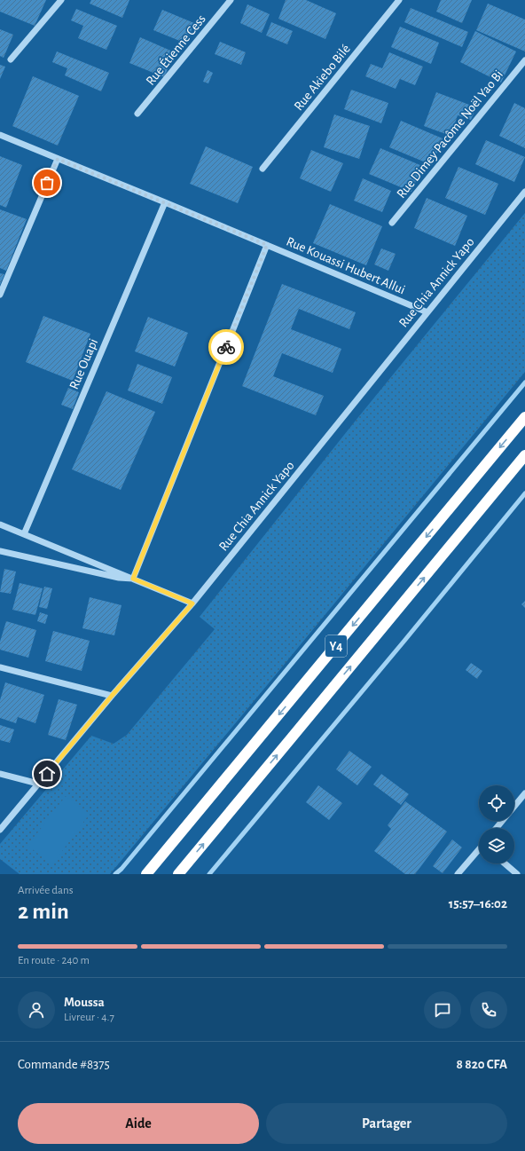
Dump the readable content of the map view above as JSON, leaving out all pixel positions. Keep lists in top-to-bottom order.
{
  "streets": {
    "highway": ["Y4"],
    "street": [
      "Rue Étienne Cess",
      "Rue Akiebo Bilé",
      "Rue Dimey Pacôme Noël Yao Bi",
      "Rue Kouassi Hubert Allui",
      "Rue Chia Annick Yapo",
      "Rue Ouapi"
    ]
  },
  "crossings": [
    ["Rue Kouassi Hubert Allui", "Rue Chia Annick Yapo"],
    ["Rue Kouassi Hubert Allui", "Rue Ouapi"]
  ],
  "page": {
    "heading": ["2 min", "Arrivée dans", "15:57–16:02"],
    "panel": [
      "Moussa",
      "Livreur · 4.7",
      "Commande #8375",
      "8 820 CFA"
    ],
    "bar": "En route · 240 m",
    "buttons": ["Aide", "Partager"]
  }
}
